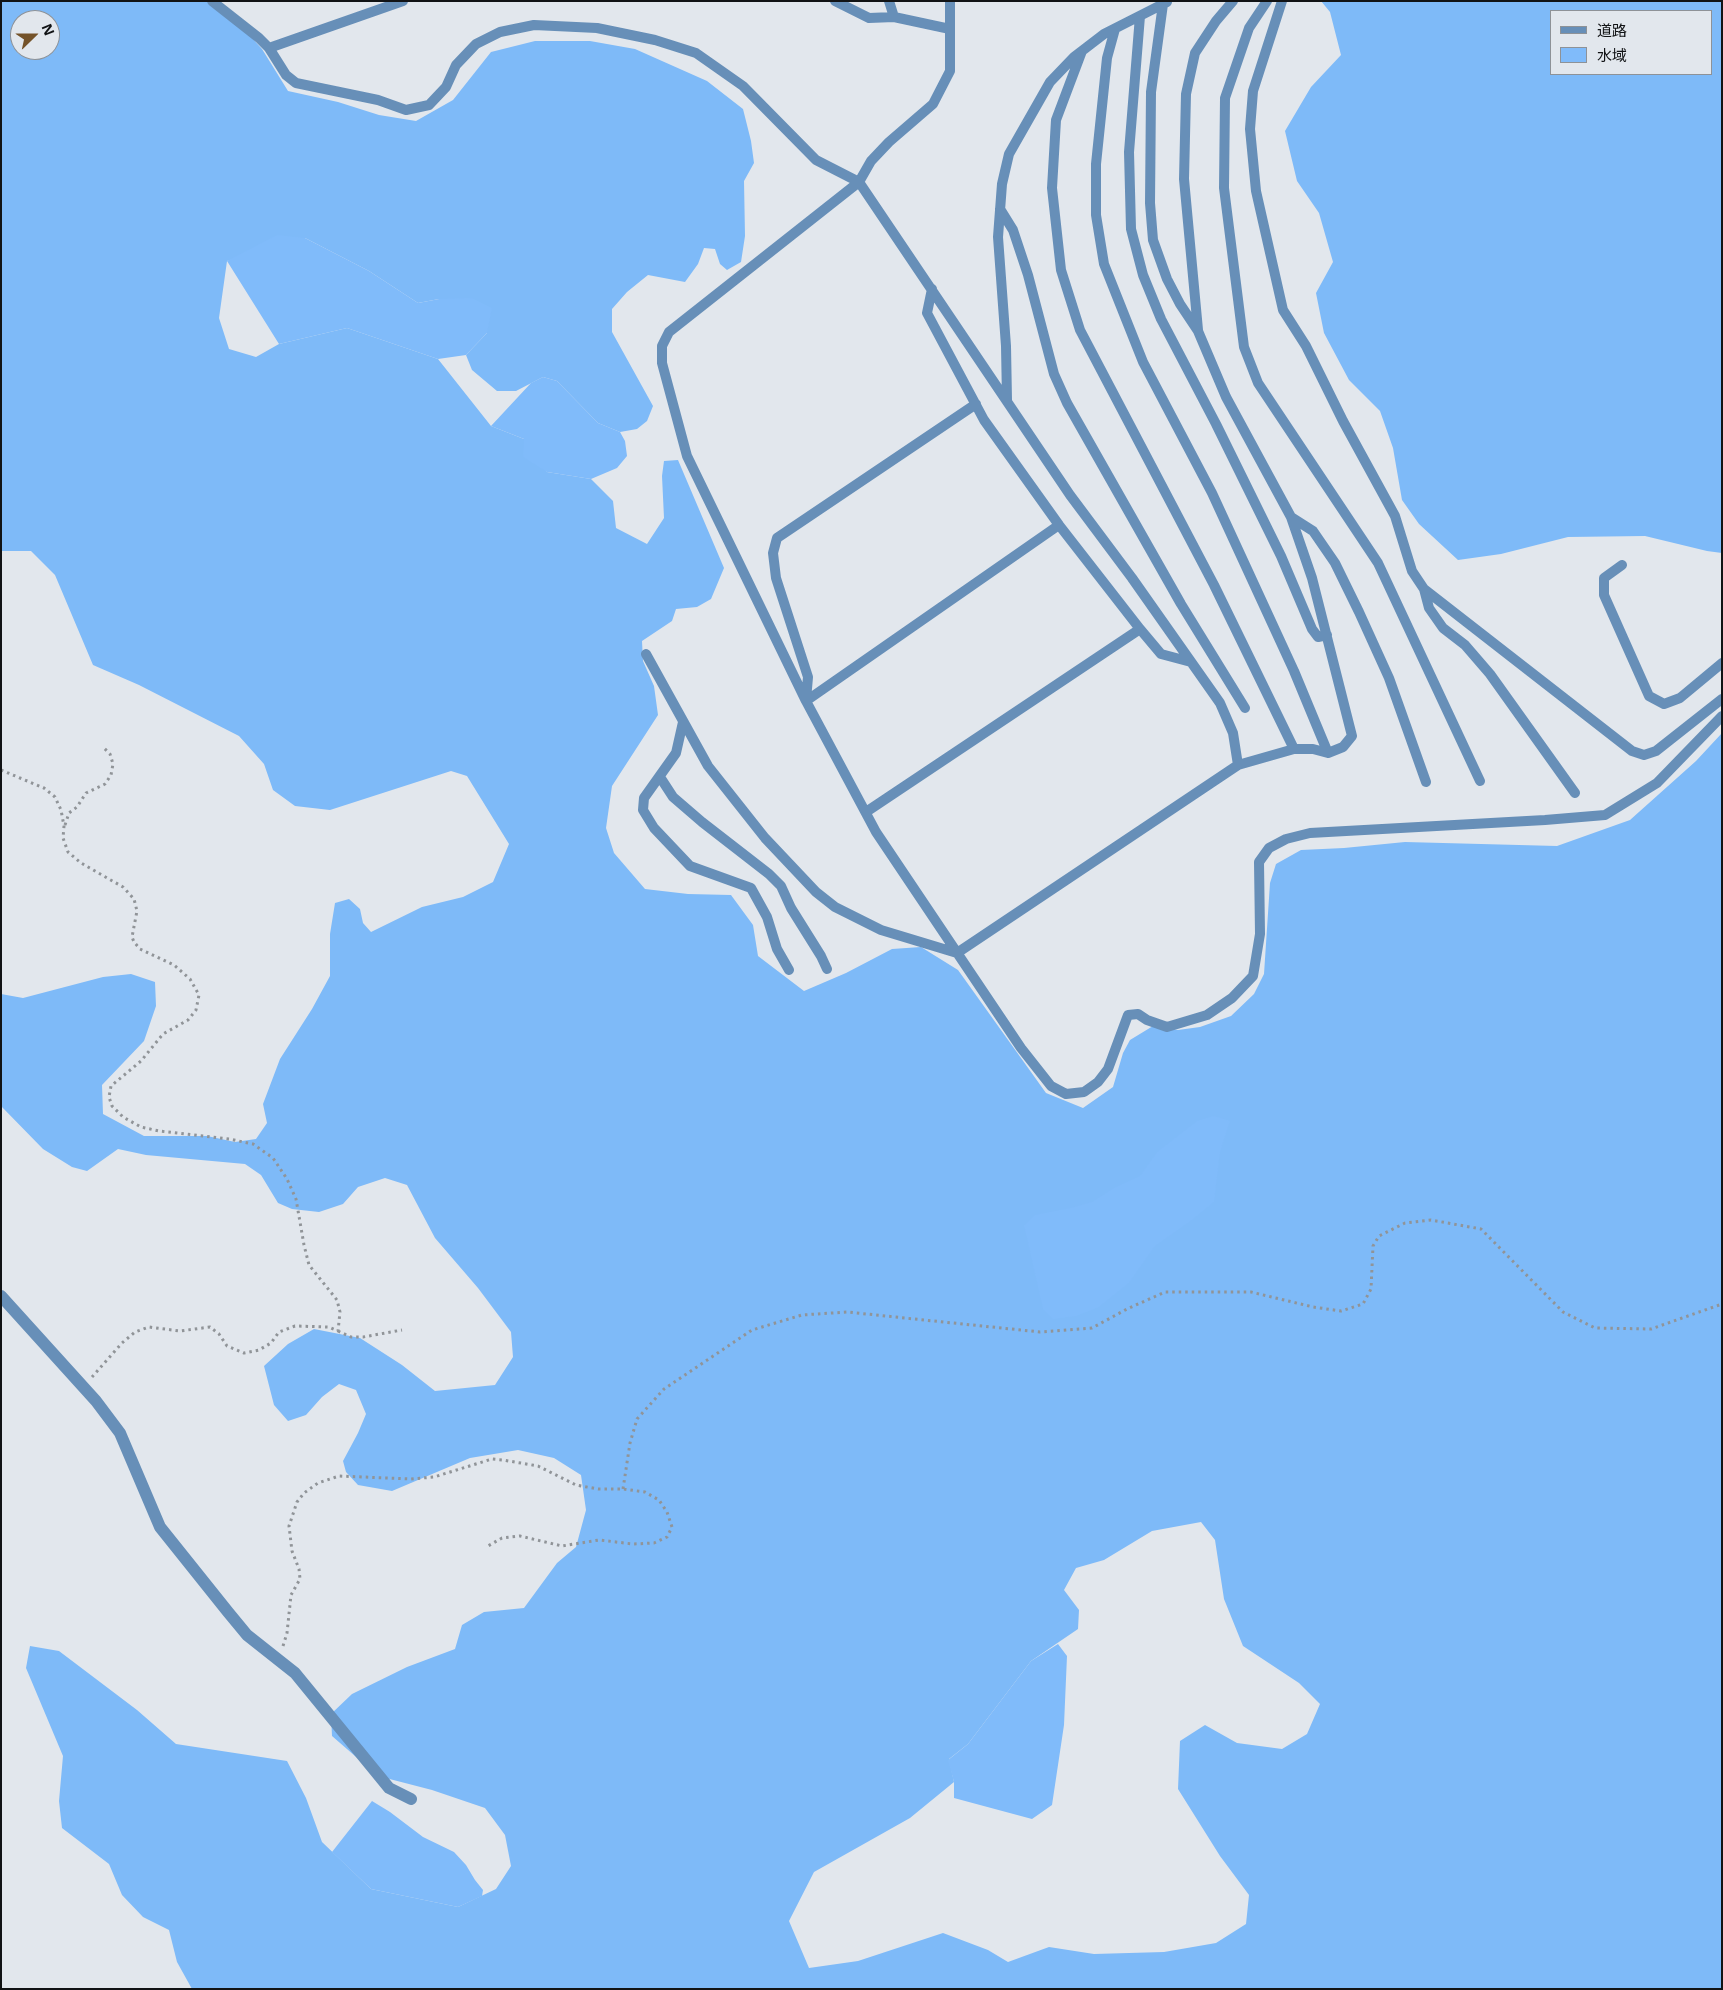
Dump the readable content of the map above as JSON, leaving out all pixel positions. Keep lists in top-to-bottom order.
{
  "legend": ["道路", "水域"],
  "north": "right"
}
